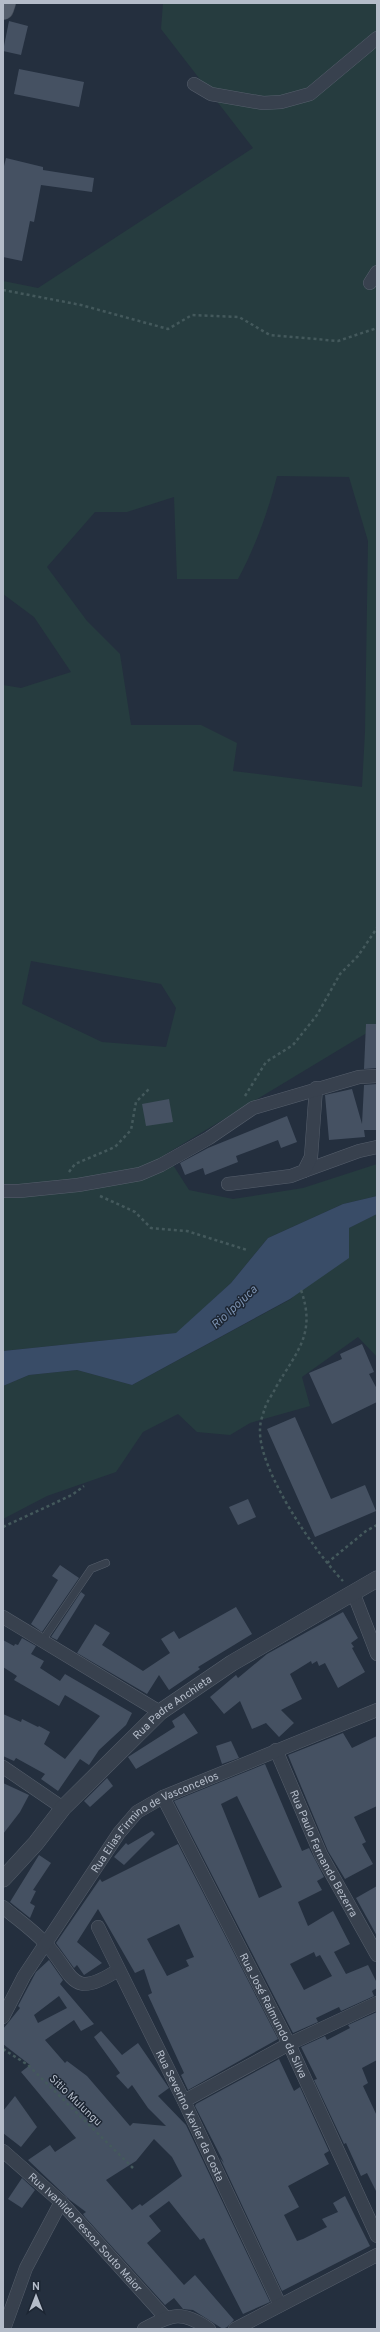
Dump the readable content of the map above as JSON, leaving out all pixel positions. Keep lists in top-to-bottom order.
{
  "streets": {
    "street": [
      "Rua Padre Anchieta",
      "Rua Elias Firmino de Vasconcelos",
      "Rua Paulo Fernando Bezerra",
      "Rua José Raimundo da Silva",
      "Rua Severino Xavier da Costa",
      "Rua Ivanildo Pessoa Souto Maior"
    ],
    "path": ["Sitio Mulungu"]
  },
  "crossings": [
    ["Rua Elias Firmino de Vasconcelos", "Rua Paulo Fernando Bezerra"],
    ["Rua Elias Firmino de Vasconcelos", "Rua José Raimundo da Silva"]
  ],
  "water": ["Rio Ipojuca"],
  "north": "top"
}
